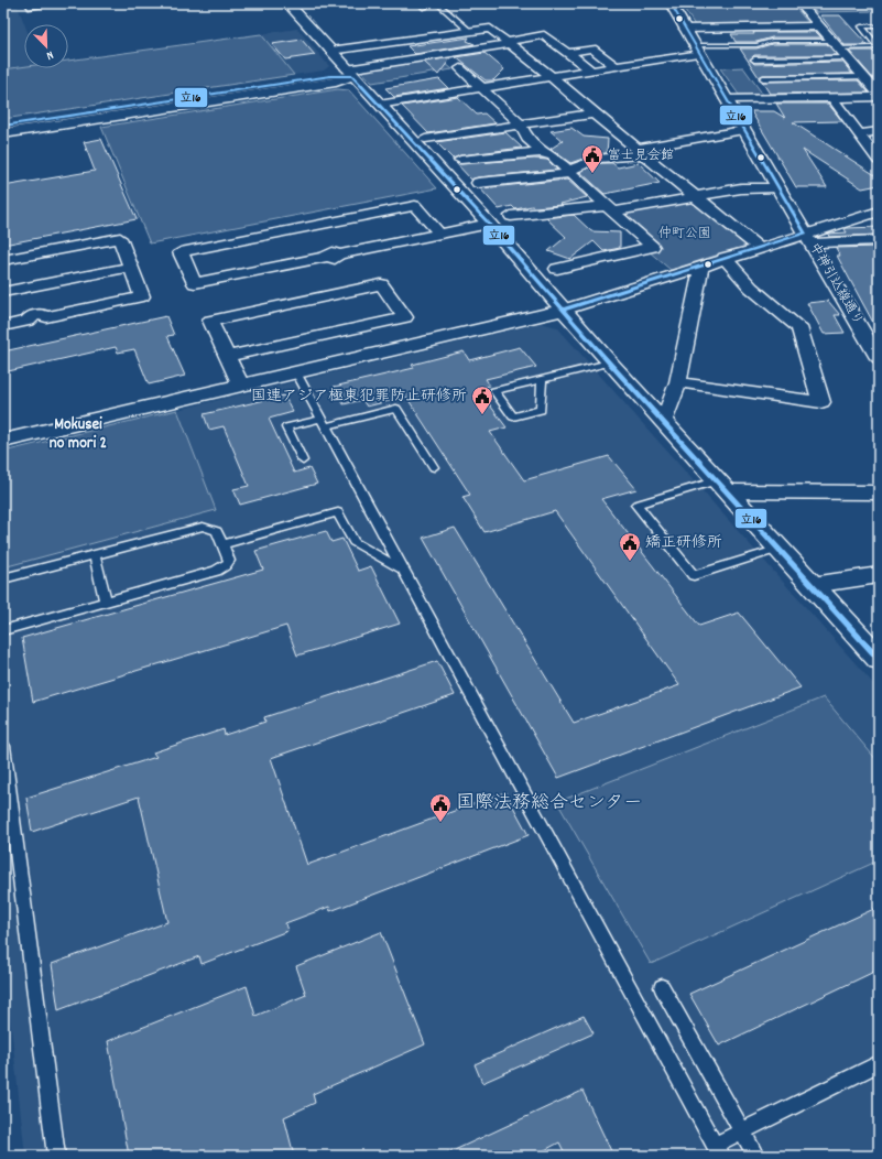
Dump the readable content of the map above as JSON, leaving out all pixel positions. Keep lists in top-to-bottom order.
{
  "streets": {
    "street": ["中神引込線通り"]
  },
  "districts": ["Mokusei no mori 2"],
  "parks": ["仲町公園"],
  "places": {
    "public building": [
      "富士見会館",
      "国連アジア極東犯罪防止研修所",
      "矯正研修所",
      "国際法務総合センター"
    ]
  },
  "lines": ["transit line 立16"],
  "north": "bottom right"
}
